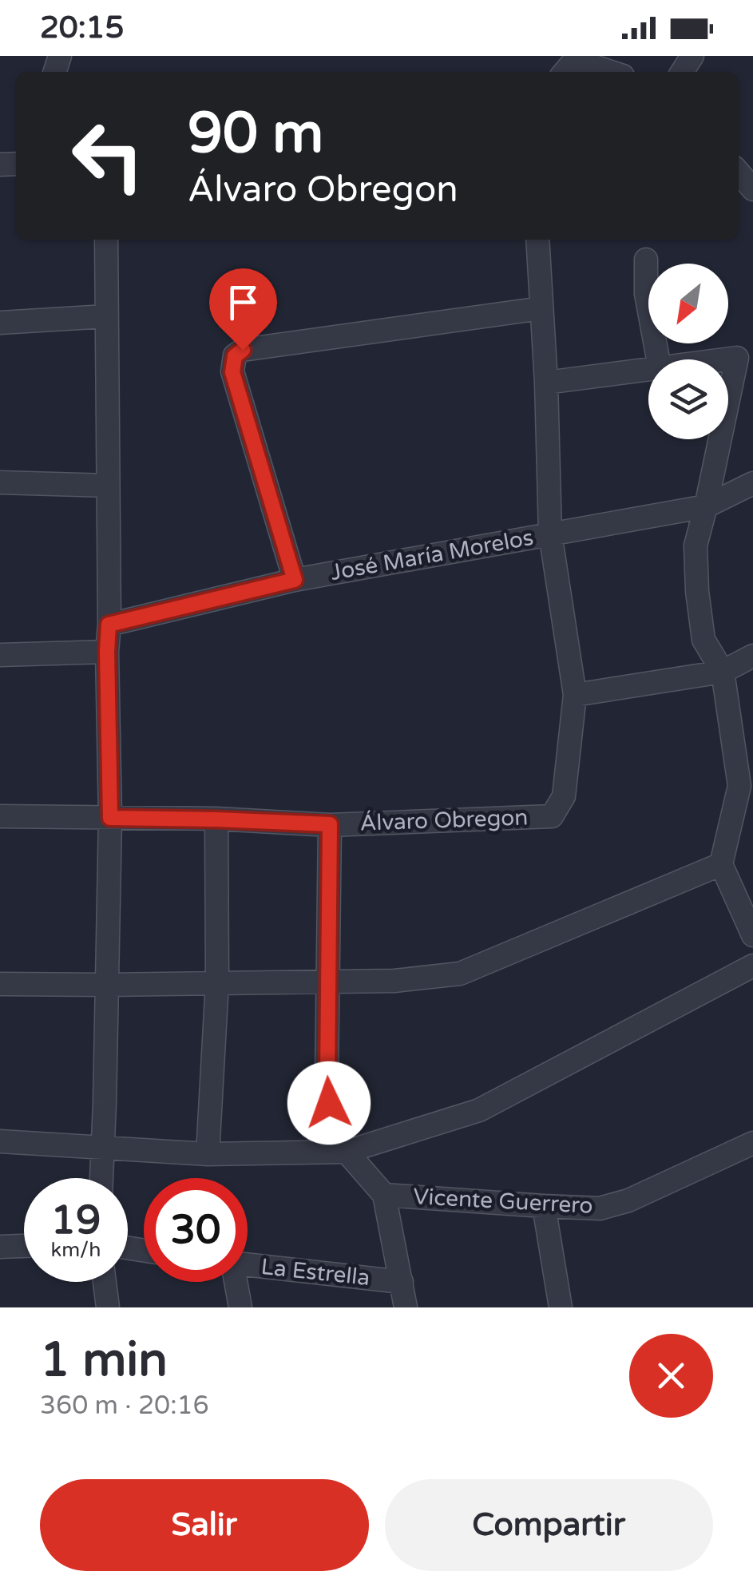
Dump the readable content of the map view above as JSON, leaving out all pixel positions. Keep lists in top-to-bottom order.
{
  "streets": {
    "street": [
      "José María Morelos",
      "Álvaro Obregon",
      "Vicente Guerrero",
      "La Estrella"
    ]
  },
  "north": "bottom left",
  "page": {
    "status": "20:15",
    "turn": ["90 m", "Álvaro Obregon"],
    "speed": "19 km/h",
    "limit": "30",
    "heading": ["1 min", "360 m · 20:16"],
    "buttons": ["Salir", "Compartir"]
  }
}
